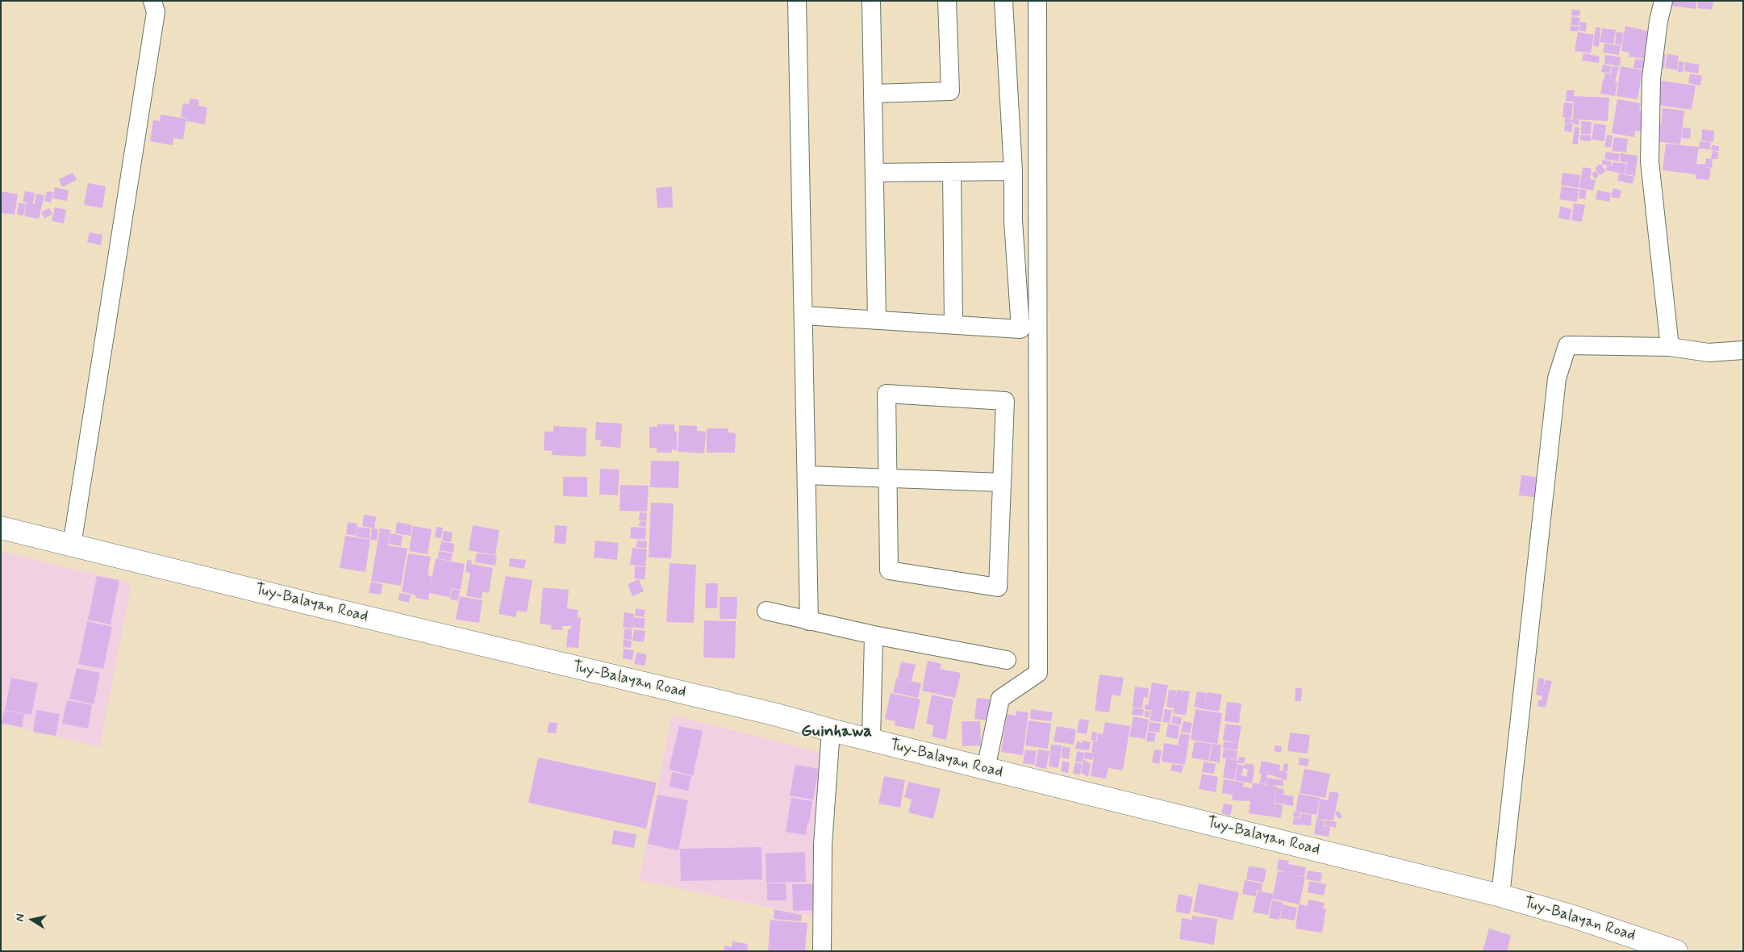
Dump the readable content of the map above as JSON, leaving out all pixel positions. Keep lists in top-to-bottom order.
{
  "streets": {
    "main road": ["Tuy-Balayan Road"]
  },
  "districts": ["Guinhawa"],
  "north": "left"
}
